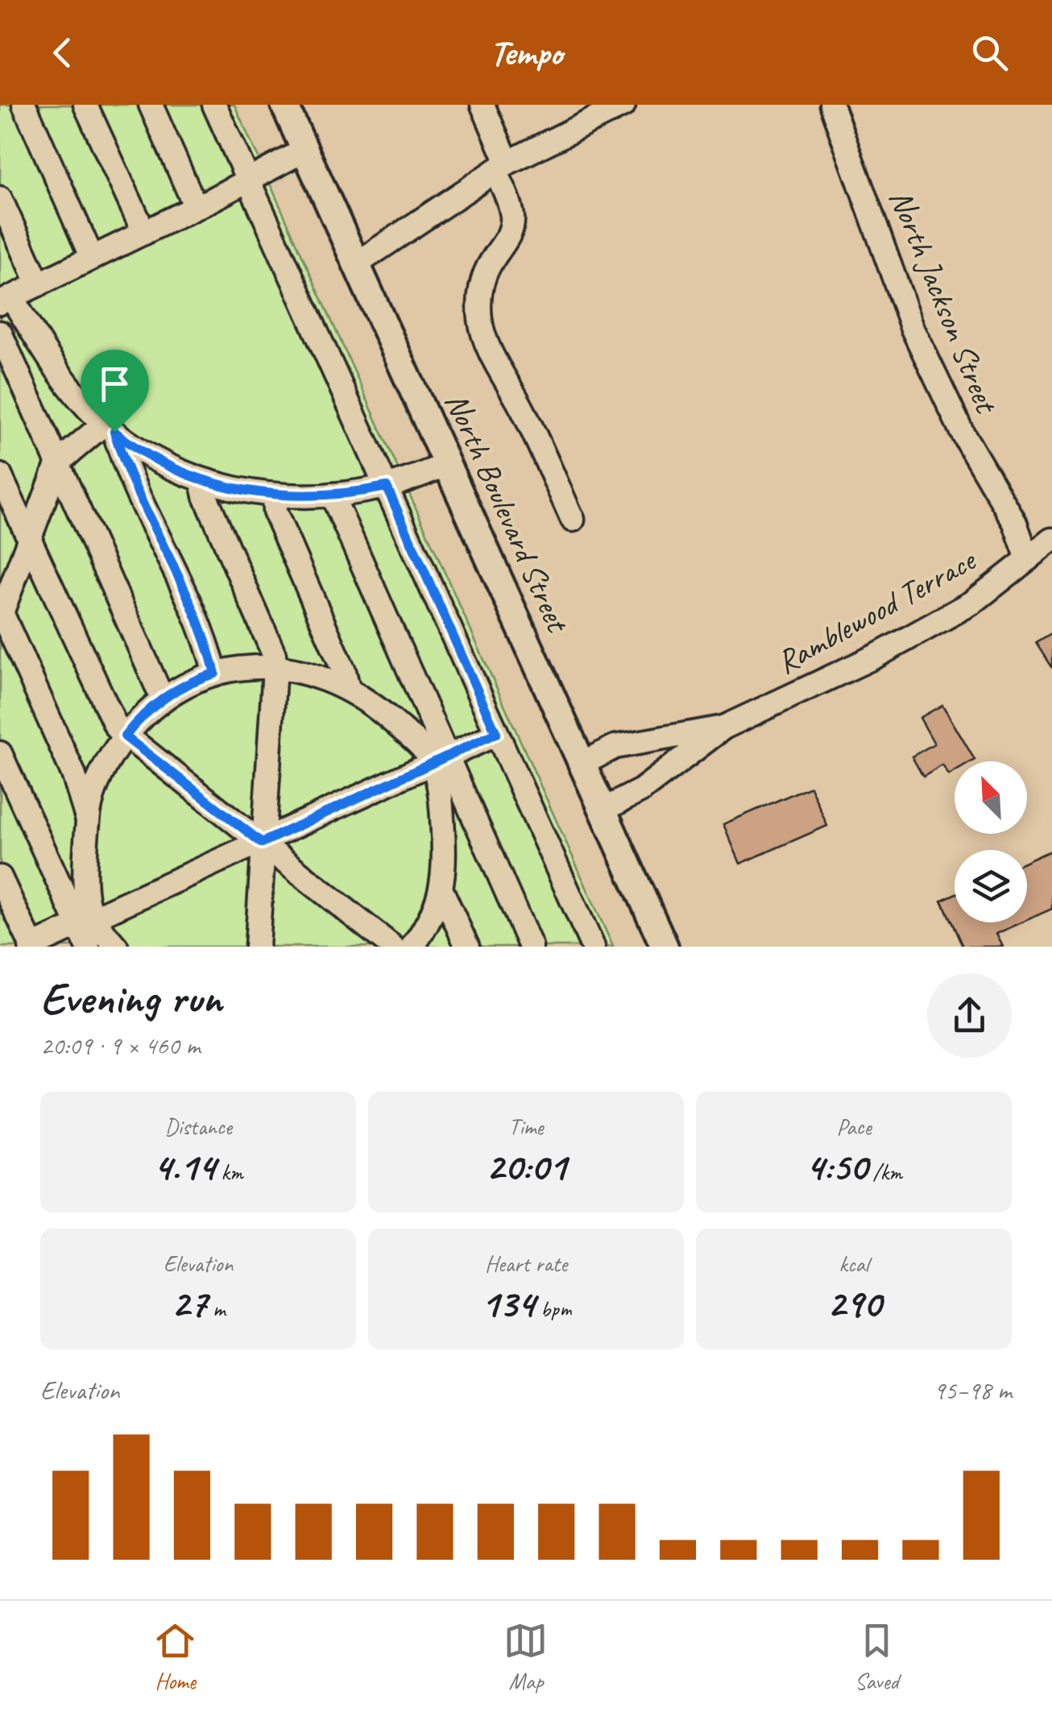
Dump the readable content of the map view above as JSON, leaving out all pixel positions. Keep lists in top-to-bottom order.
{
  "streets": {
    "main road": ["North Boulevard Street"],
    "street": ["North Jackson Street", "Ramblewood Terrace"]
  },
  "crossings": [
    ["North Jackson Street", "Ramblewood Terrace"],
    ["North Boulevard Street", "Ramblewood Terrace"]
  ],
  "north": "top left",
  "page": {
    "header": "Tempo",
    "heading": ["Evening run", "20:09 · 9 × 460 m"],
    "stats": [
      ["Distance", "4.14 km"],
      ["Time", "20:01"],
      ["Pace", "4:50 /km"],
      ["Elevation", "27 m"],
      ["Heart rate", "134 bpm"],
      ["kcal", "290"]
    ],
    "chart": ["Elevation", "95–98 m"],
    "tabs": ["Home", "Map", "Saved"]
  }
}
